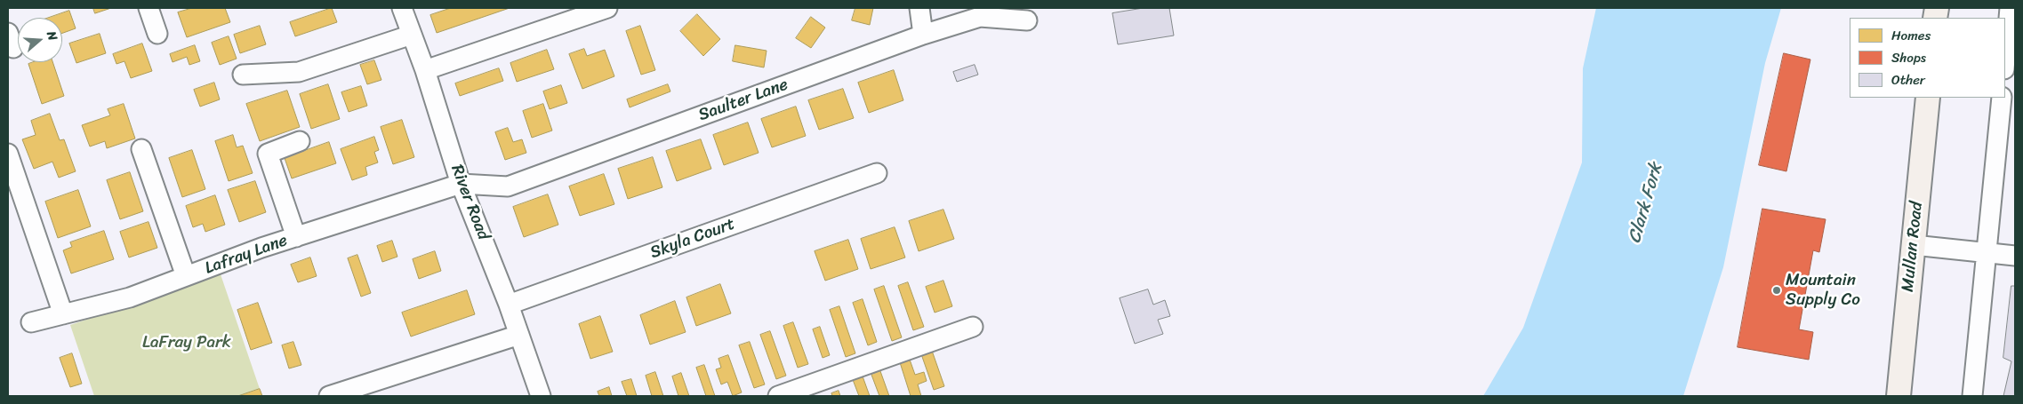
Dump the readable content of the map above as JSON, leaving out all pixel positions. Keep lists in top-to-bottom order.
{
  "streets": {
    "main road": ["Mullan Road"],
    "street": [
      "Saulter Lane",
      "River Road",
      "Skyla Court",
      "Lafray Lane"
    ]
  },
  "crossings": [
    ["Saulter Lane", "River Road"],
    ["Saulter Lane", "Lafray Lane"],
    ["River Road", "Skyla Court"],
    ["River Road", "Lafray Lane"]
  ],
  "water": ["Clark Fork"],
  "parks": ["LaFray Park"],
  "places": ["Mountain Supply Co"],
  "legend": ["Homes", "Shops", "Other"],
  "north": "right"
}
